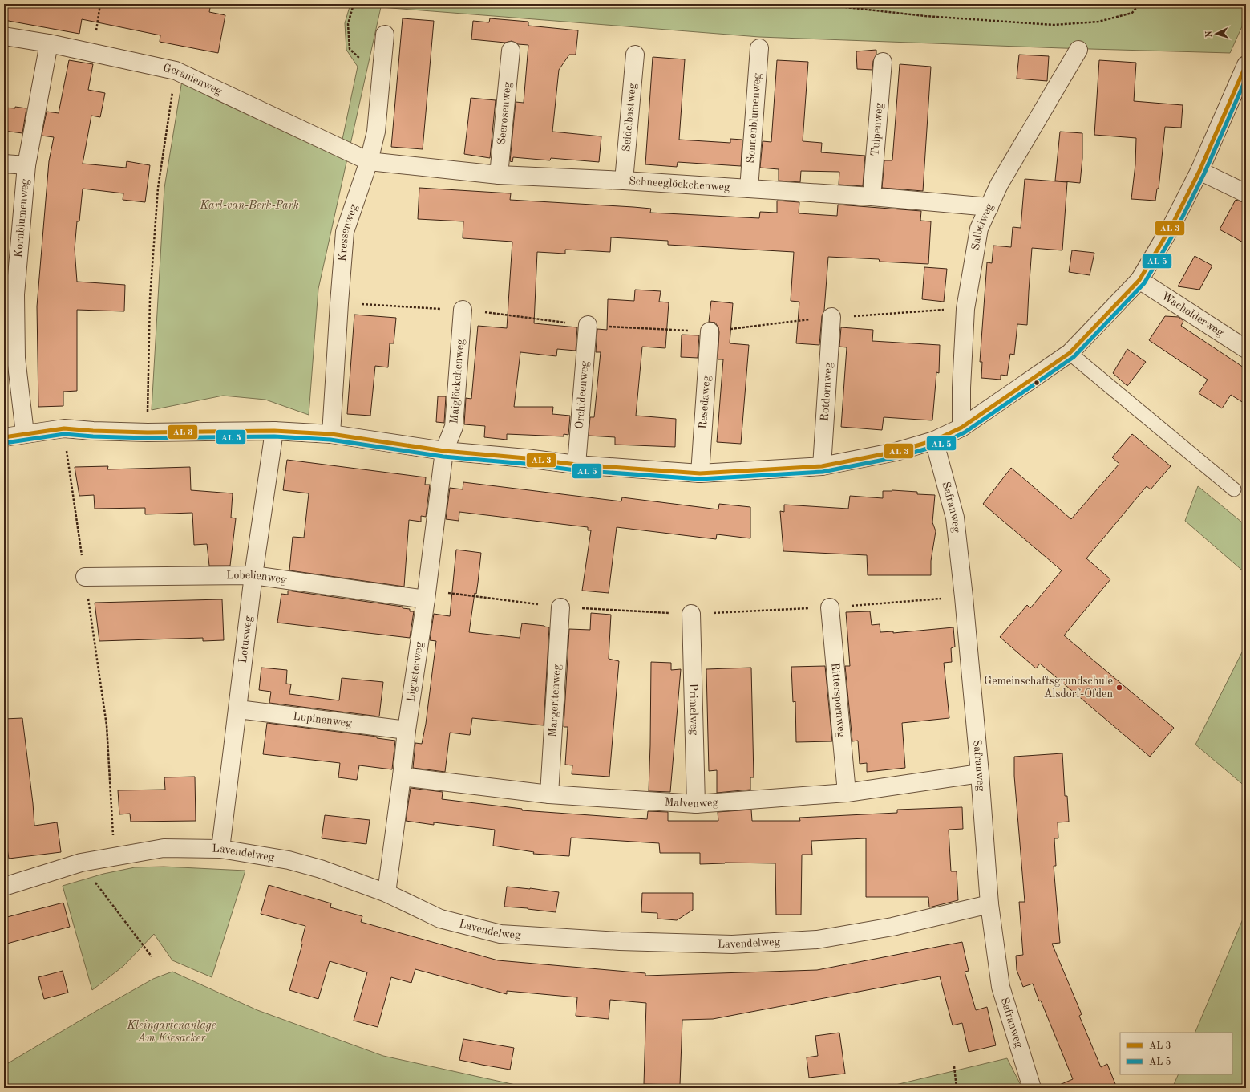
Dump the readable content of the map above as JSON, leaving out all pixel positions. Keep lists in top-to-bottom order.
{
  "streets": {
    "street": [
      "Geranienweg",
      "Seerosenweg",
      "Seidelbastweg",
      "Sonnenblumenweg",
      "Tulpenweg",
      "Schneeglöckchenweg",
      "Kornblumenweg",
      "Salbeiweg",
      "Kressenweg",
      "Wacholderweg",
      "Maiglöckchenweg",
      "Rotdornweg",
      "Orchideenweg",
      "Resedaweg",
      "Safranweg",
      "Lobelienweg",
      "Lotusweg",
      "Ligusterweg",
      "Margeritenweg",
      "Ritterspornweg",
      "Primelweg",
      "Lupinenweg",
      "Malvenweg",
      "Lavendelweg"
    ]
  },
  "crossings": [
    ["Geranienweg", "Schneeglöckchenweg"],
    ["Geranienweg", "Kornblumenweg"],
    ["Geranienweg", "Kressenweg"],
    ["Seerosenweg", "Schneeglöckchenweg"],
    ["Seidelbastweg", "Schneeglöckchenweg"],
    ["Sonnenblumenweg", "Schneeglöckchenweg"],
    ["Tulpenweg", "Schneeglöckchenweg"],
    ["Schneeglöckchenweg", "Salbeiweg"],
    ["Schneeglöckchenweg", "Kressenweg"],
    ["Maiglöckchenweg", "Ligusterweg"],
    ["Safranweg", "Malvenweg"],
    ["Safranweg", "Lavendelweg"],
    ["Lobelienweg", "Lotusweg"],
    ["Lobelienweg", "Ligusterweg"],
    ["Lotusweg", "Lupinenweg"],
    ["Lotusweg", "Lavendelweg"],
    ["Ligusterweg", "Lupinenweg"],
    ["Ligusterweg", "Malvenweg"],
    ["Ligusterweg", "Lavendelweg"],
    ["Margeritenweg", "Malvenweg"],
    ["Ritterspornweg", "Malvenweg"],
    ["Primelweg", "Malvenweg"]
  ],
  "parks": ["Karl-van-Berk-Park", "Kleingartenanlage Am Kiesacker"],
  "places": ["Gemeinschaftsgrundschule Alsdorf-Ofden"],
  "legend": ["AL 3", "AL 5"],
  "north": "left"
}
